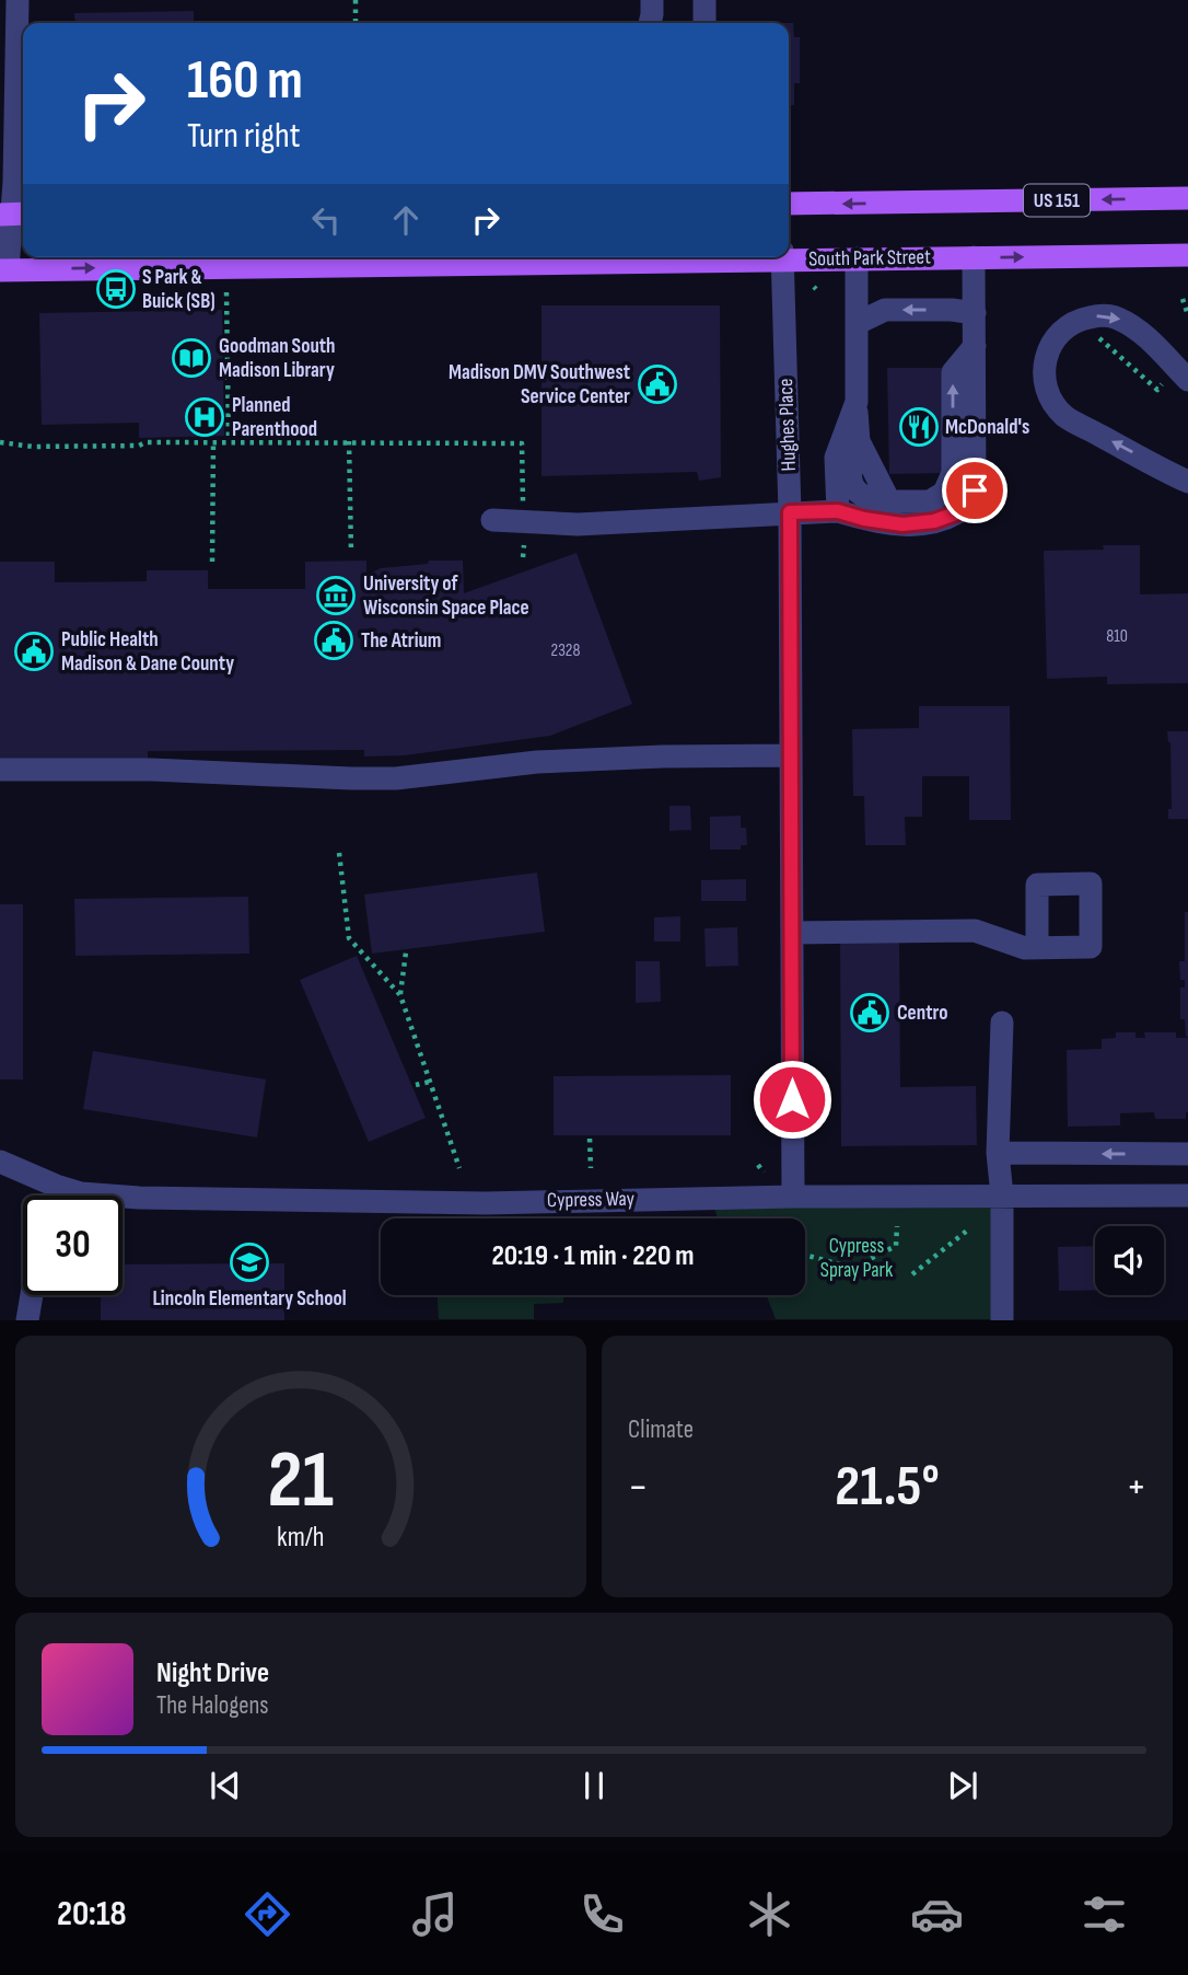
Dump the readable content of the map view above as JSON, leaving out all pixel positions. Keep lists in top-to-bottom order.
{
  "streets": {
    "main road": ["US 151", "South Park Street"],
    "street": ["Hughes Place", "Cypress Way"]
  },
  "crossings": [
    ["Hughes Place", "Cypress Way"]
  ],
  "one_way": ["South Park Street"],
  "parks": ["Cypress Spray Park"],
  "places": {
    "bus stop": ["S Park & Buick (SB)"],
    "library": ["Goodman South Madison Library"],
    "public building": [
      "Madison DMV Southwest Service Center",
      "The Atrium",
      "Public Health Madison & Dane County",
      "Centro"
    ],
    "hospital": ["Planned Parenthood"],
    "restaurant": ["McDonald's"],
    "museum": ["University of Wisconsin Space Place"],
    "school or university": ["Lincoln Elementary School"]
  },
  "house_numbers": ["810", "2328"],
  "page": {
    "turn": ["160 m", "Turn right"],
    "limit": "30",
    "trip": "20:19 · 1 min · 220 m",
    "tile": "Climate",
    "heat": ["−", "21.5°", "+"],
    "song": ["Night Drive", "The Halogens"],
    "tabs": "20:18",
    "gauge": ["21", "km/h"]
  }
}
